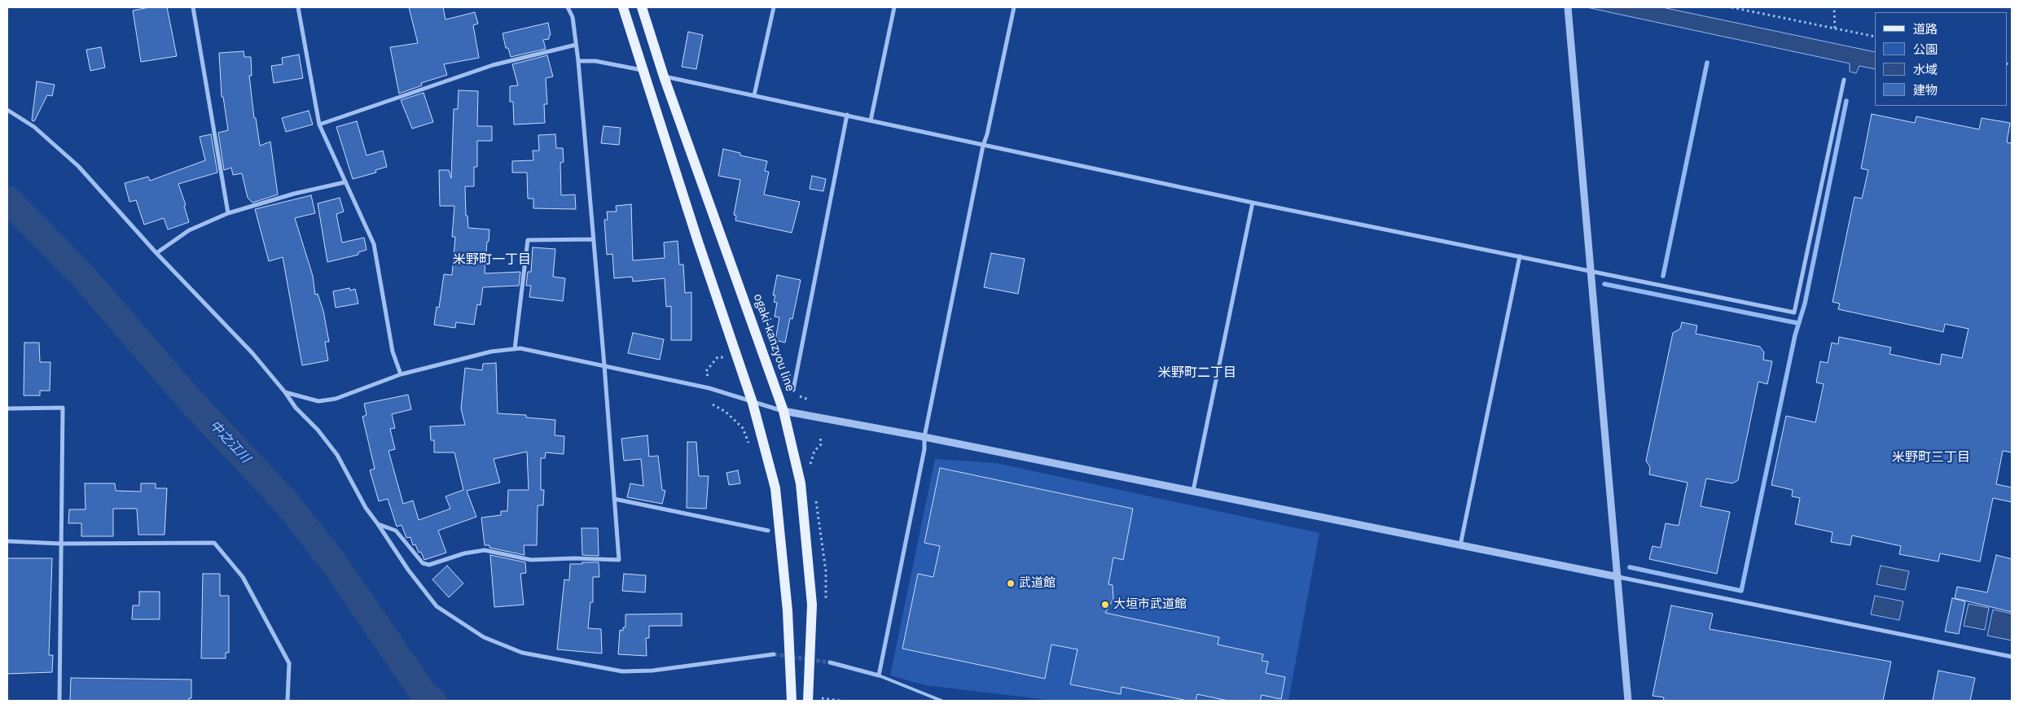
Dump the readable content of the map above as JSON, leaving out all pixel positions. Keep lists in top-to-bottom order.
{
  "streets": {
    "main road": ["ogaki-kanzyou line"]
  },
  "districts": ["米野町一丁目", "米野町二丁目", "米野町三丁目"],
  "water": ["中之江川"],
  "places": ["武道館", "大垣市武道館"],
  "legend": [
    "道路",
    "公園",
    "水域",
    "建物"
  ]
}
